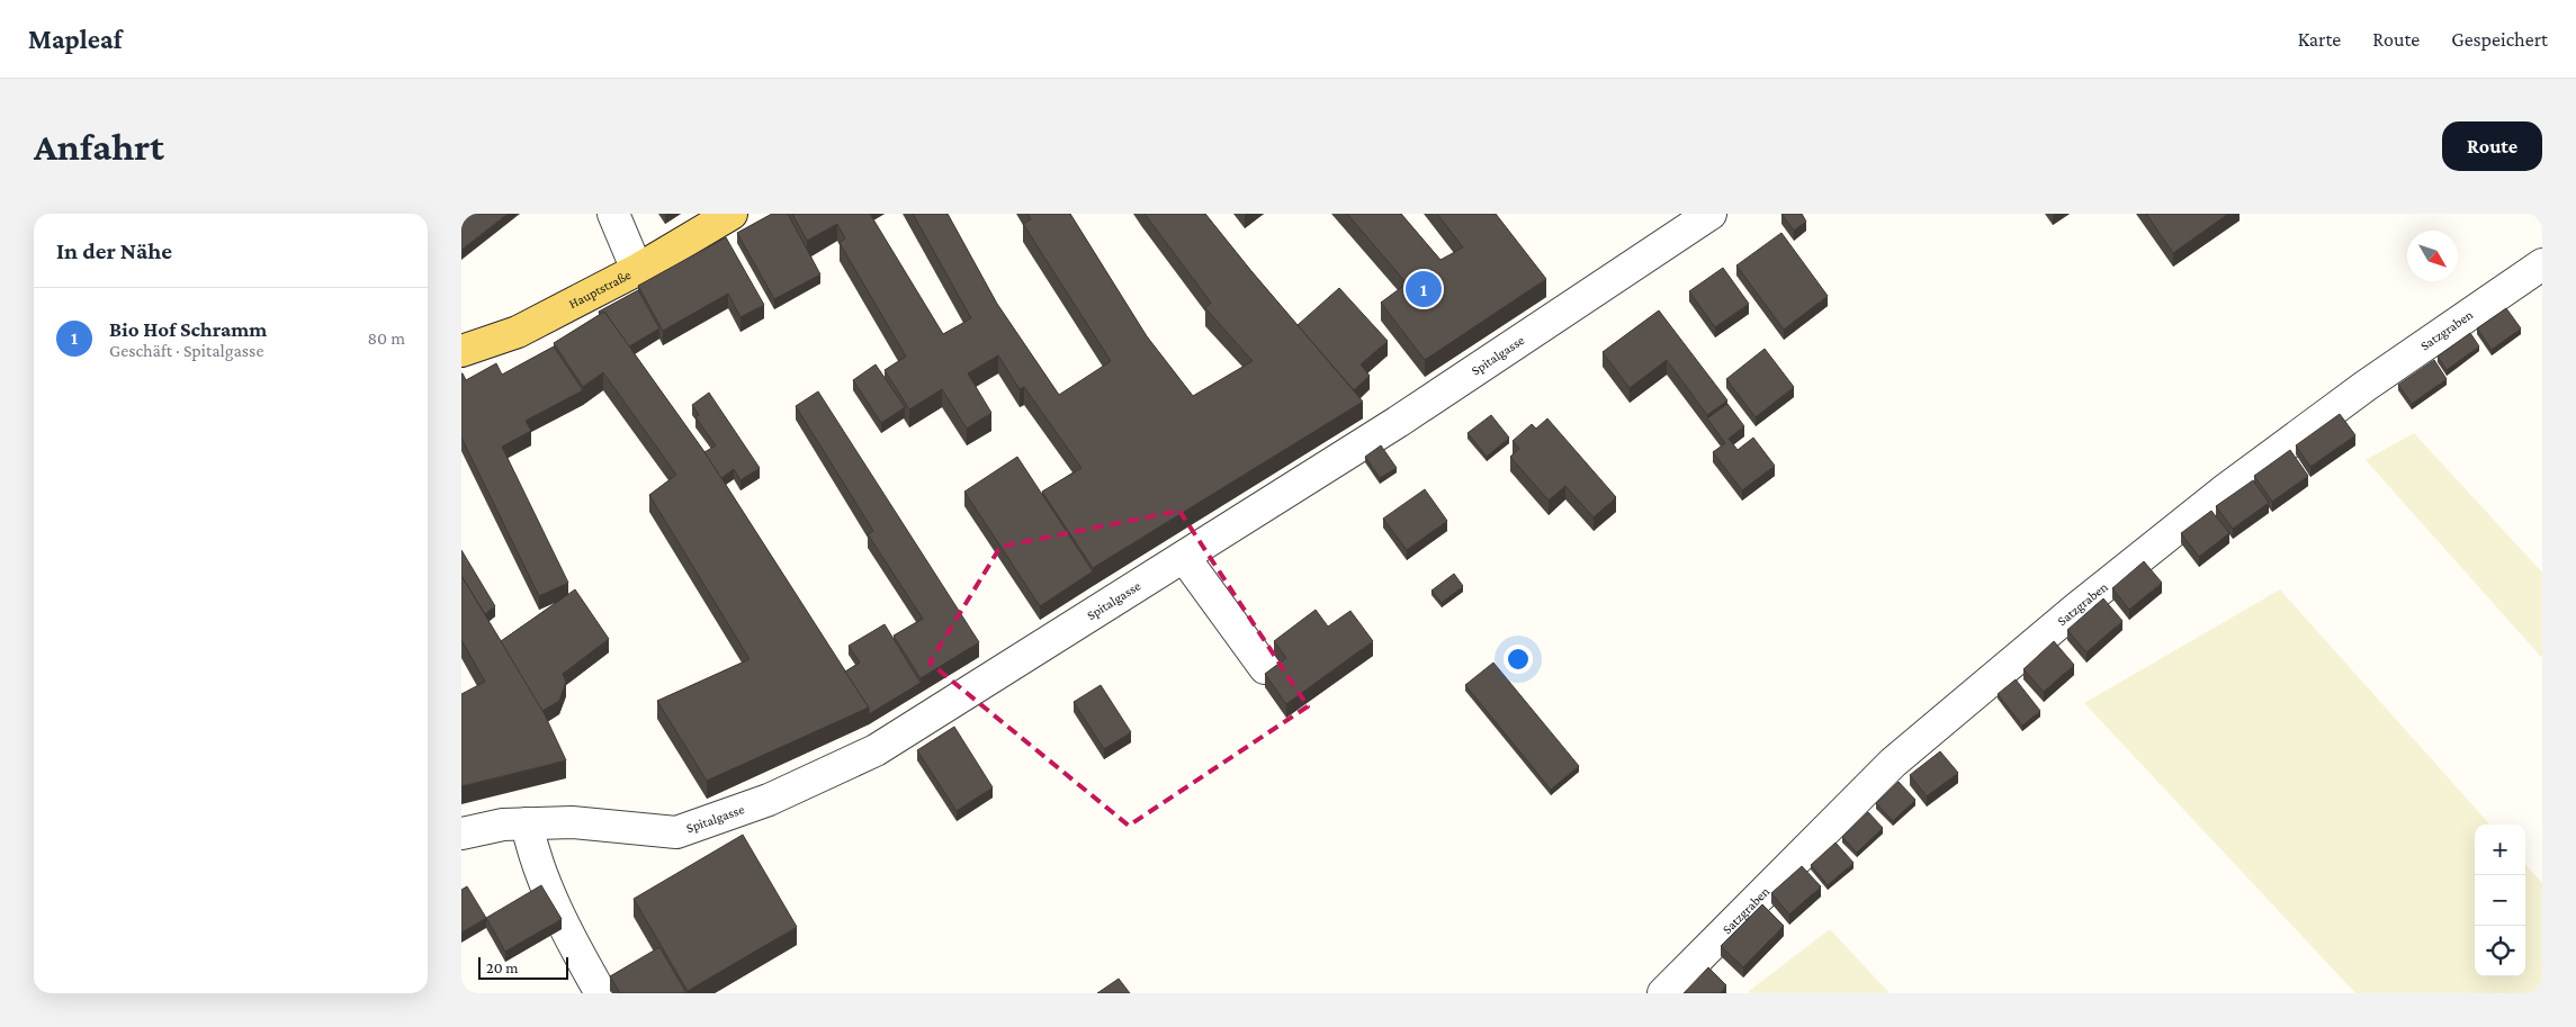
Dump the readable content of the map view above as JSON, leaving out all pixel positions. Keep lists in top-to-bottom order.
{
  "streets": {
    "main road": ["Hauptstraße"],
    "street": ["Satzgraben", "Spitalgasse"]
  },
  "scale_bar": "20 m",
  "north": "bottom right",
  "page": {
    "header": "Mapleaf",
    "nav": ["Karte", "Route", "Gespeichert"],
    "buttons": "Route",
    "title": "Anfahrt",
    "heading": "In der Nähe",
    "pins": "1",
    "list": [
      {
        "mark": "1",
        "name": "Bio Hof Schramm",
        "note": "Geschäft · Spitalgasse",
        "value": "80 m"
      }
    ],
    "map_buttons": ["+", "−"],
    "scale": "20 m"
  }
}
